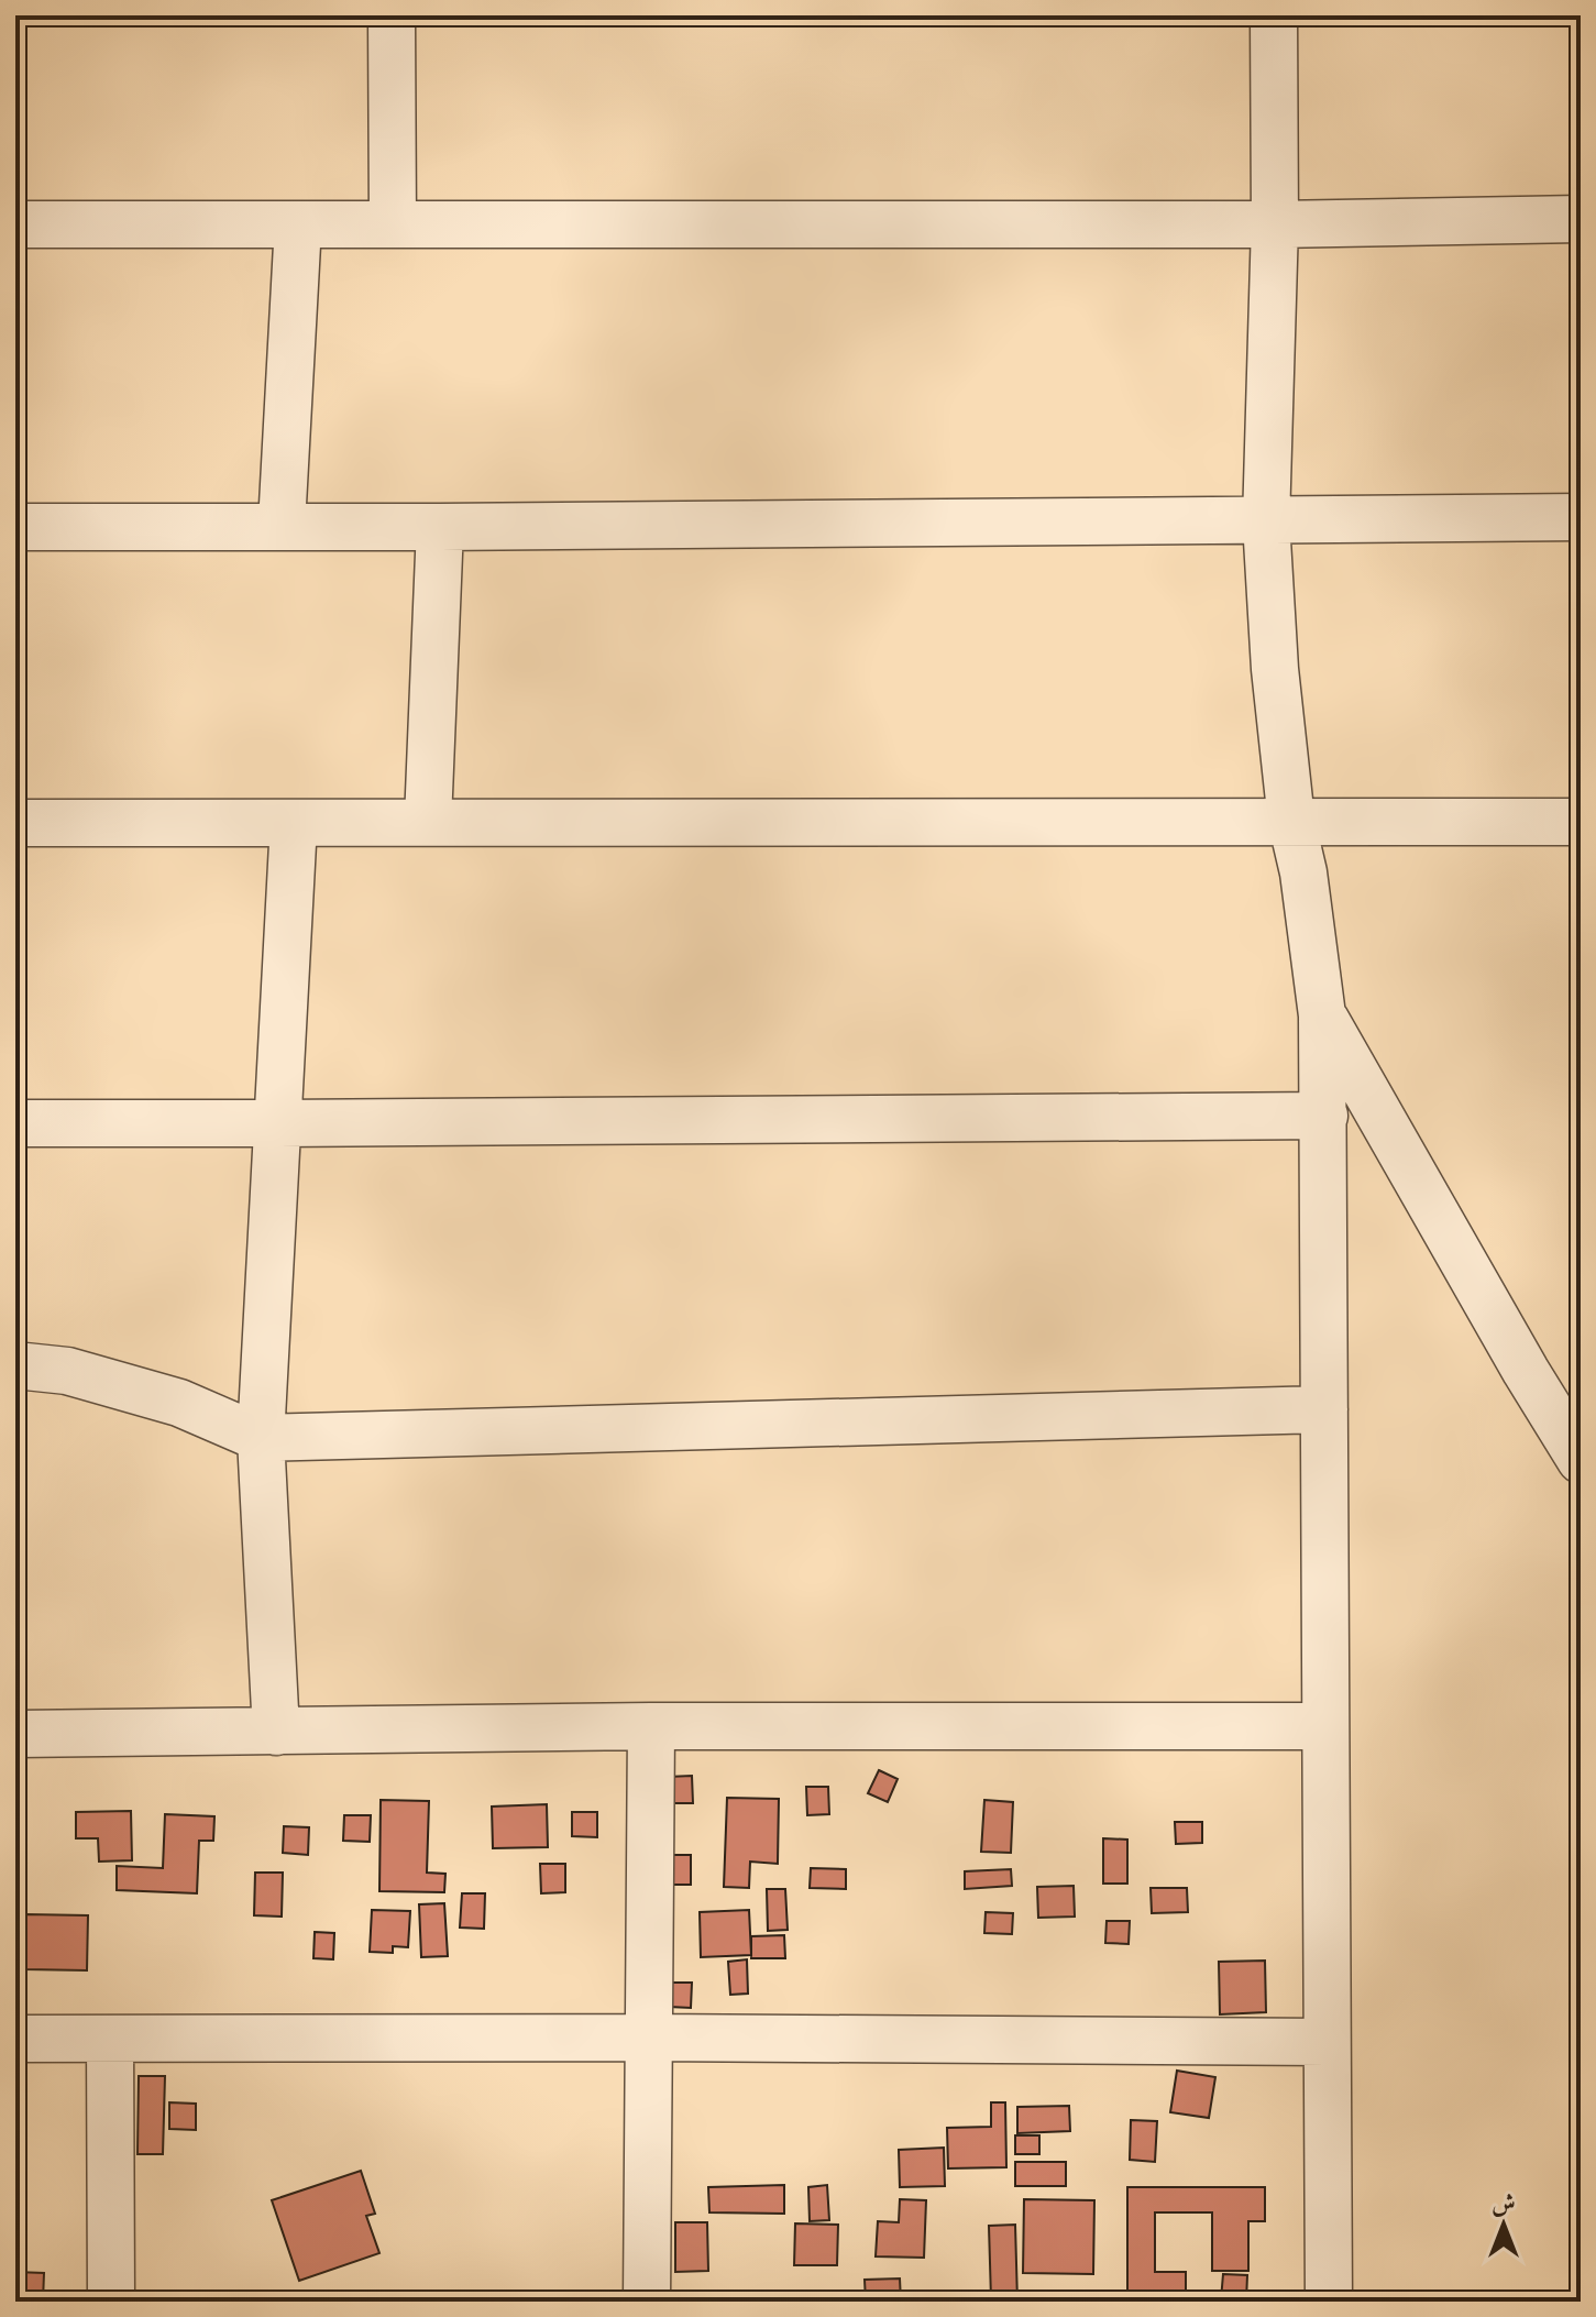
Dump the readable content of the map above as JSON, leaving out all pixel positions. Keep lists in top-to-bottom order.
{
  "north": "top"
}
